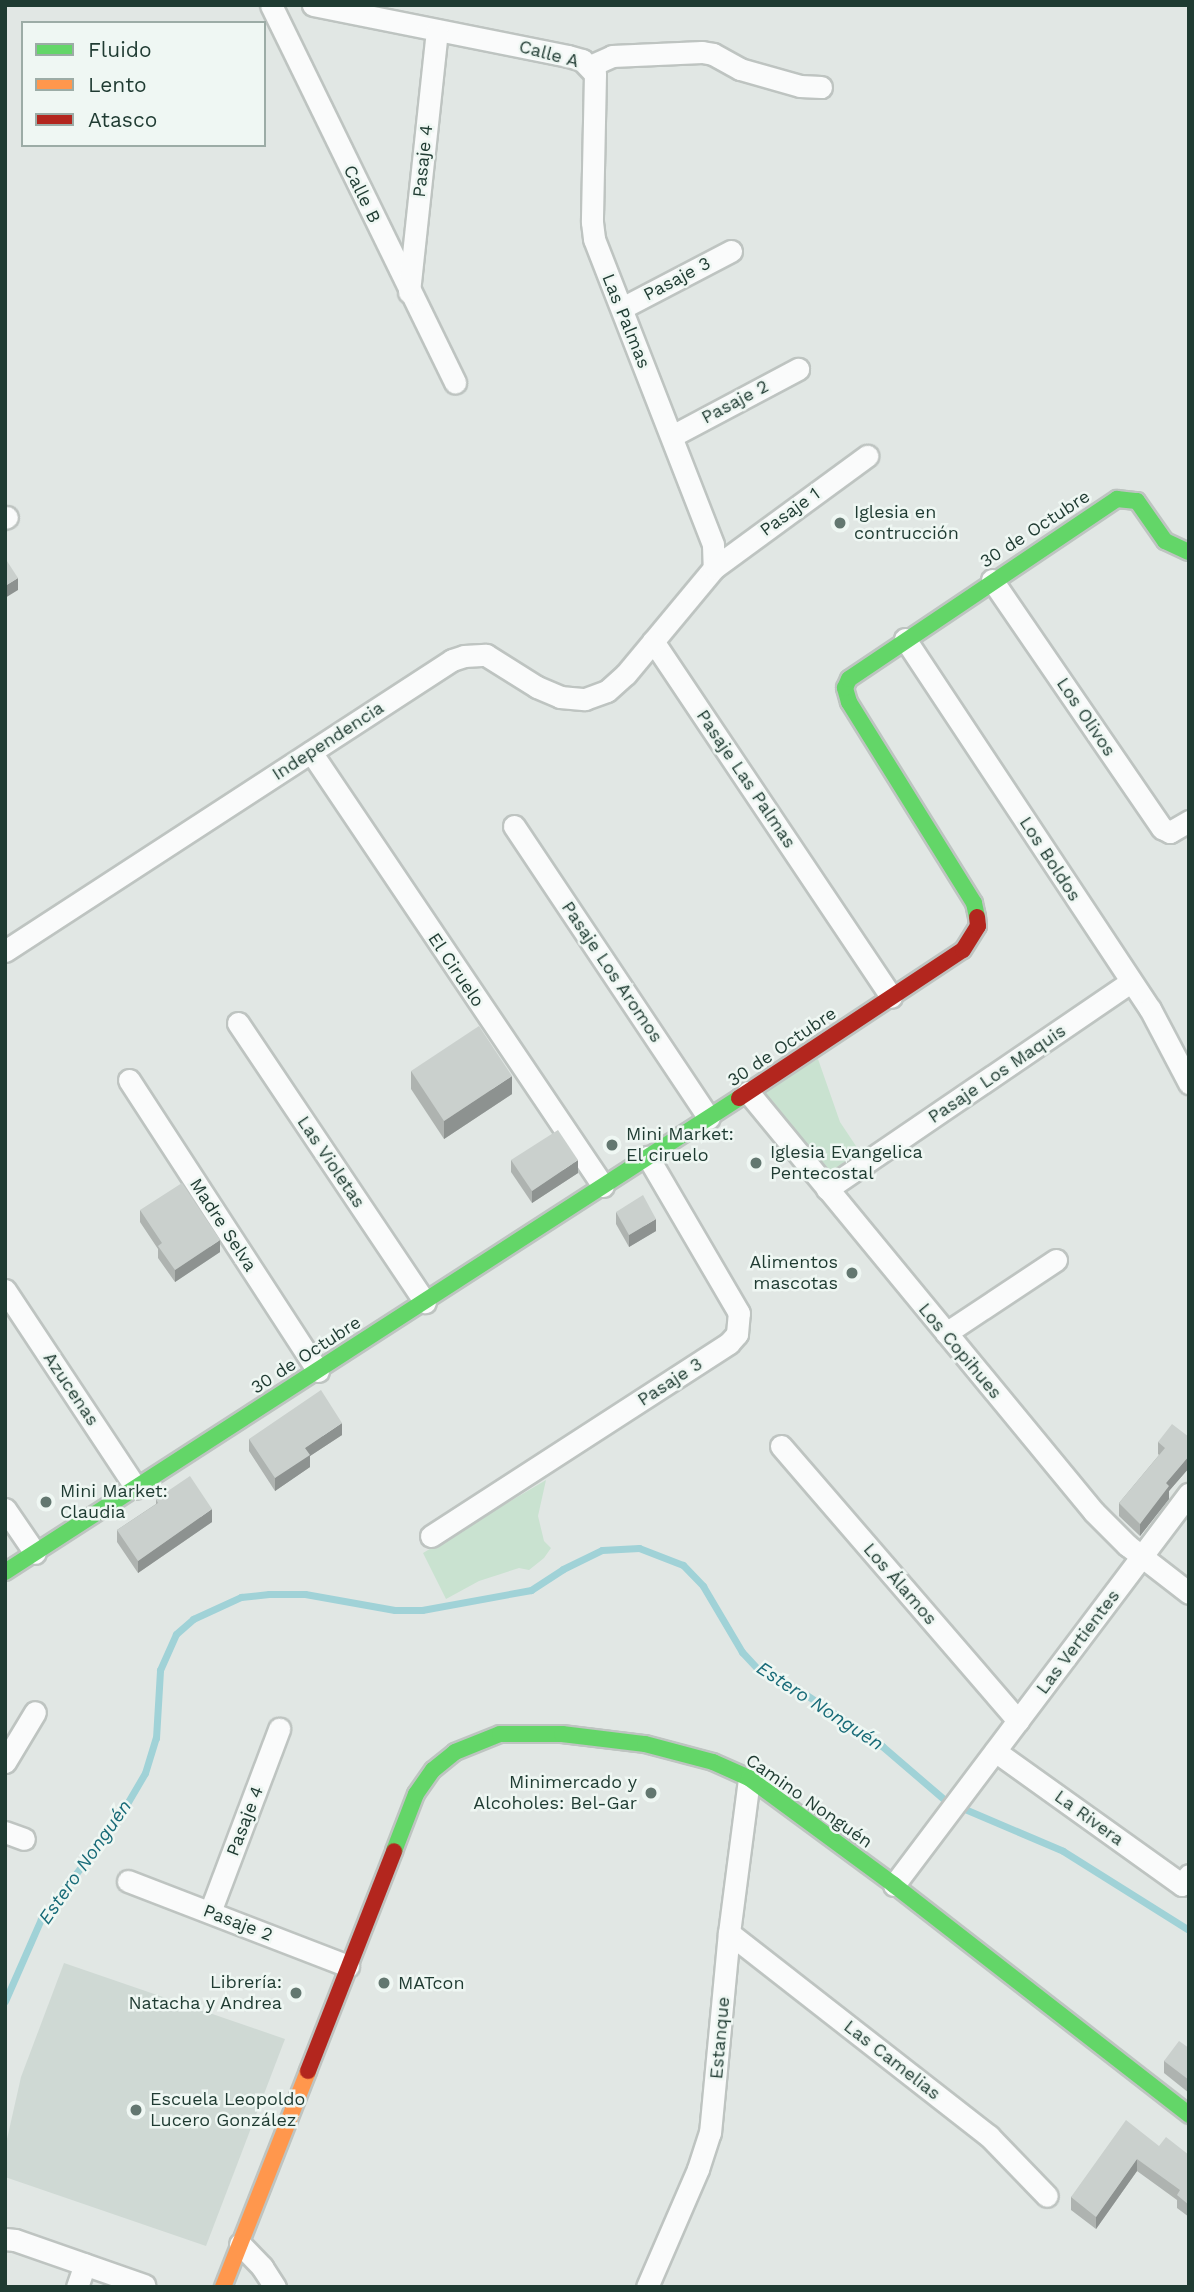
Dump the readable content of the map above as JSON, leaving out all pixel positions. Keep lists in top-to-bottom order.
{
  "streets": {
    "street": [
      "Calle A",
      "Pasaje 4",
      "Calle B",
      "Pasaje 3",
      "Las Palmas",
      "Pasaje 2",
      "Pasaje 1",
      "30 de Octubre",
      "Los Olivos",
      "Independencia",
      "Pasaje Las Palmas",
      "Los Boldos",
      "El Ciruelo",
      "Pasaje Los Aromos",
      "Pasaje Los Maquis",
      "Las Violetas",
      "Madre Selva",
      "Los Copihues",
      "Azucenas",
      "Los Álamos",
      "Las Vertientes",
      "Camino Nonguén",
      "La Rivera",
      "Estanque",
      "Las Camelias"
    ]
  },
  "crossings": [
    ["Calle A", "Pasaje 4"],
    ["Calle A", "Las Palmas"],
    ["Pasaje 4", "Calle B"],
    ["Pasaje 4", "Pasaje 2"],
    ["Pasaje 3", "Las Palmas"],
    ["Pasaje 3", "30 de Octubre"],
    ["Las Palmas", "Pasaje 2"],
    ["Las Palmas", "Pasaje 1"],
    ["Pasaje 2", "Camino Nonguén"],
    ["30 de Octubre", "Los Olivos"],
    ["30 de Octubre", "Pasaje Las Palmas"],
    ["30 de Octubre", "Los Boldos"],
    ["30 de Octubre", "El Ciruelo"],
    ["30 de Octubre", "Pasaje Los Aromos"],
    ["30 de Octubre", "Las Violetas"],
    ["30 de Octubre", "Madre Selva"],
    ["30 de Octubre", "Los Copihues"],
    ["30 de Octubre", "Azucenas"],
    ["Independencia", "Pasaje Las Palmas"],
    ["Independencia", "El Ciruelo"],
    ["Los Boldos", "Pasaje Los Maquis"],
    ["Pasaje Los Maquis", "Los Copihues"],
    ["Los Copihues", "Las Vertientes"],
    ["Los Álamos", "Las Vertientes"],
    ["Las Vertientes", "Camino Nonguén"],
    ["Las Vertientes", "La Rivera"],
    ["Camino Nonguén", "Estanque"],
    ["Estanque", "Las Camelias"]
  ],
  "water": ["Estero Nonguén"],
  "places": [
    "Iglesia en contrucción",
    "Mini Market: El ciruelo",
    "Iglesia Evangelica Pentecostal",
    "Alimentos mascotas",
    "Mini Market: Claudia",
    "Minimercado y Alcoholes: Bel-Gar",
    "MATcon",
    "Librería: Natacha y Andrea",
    "Escuela Leopoldo Lucero González"
  ],
  "legend": ["Fluido", "Lento", "Atasco"]
}
